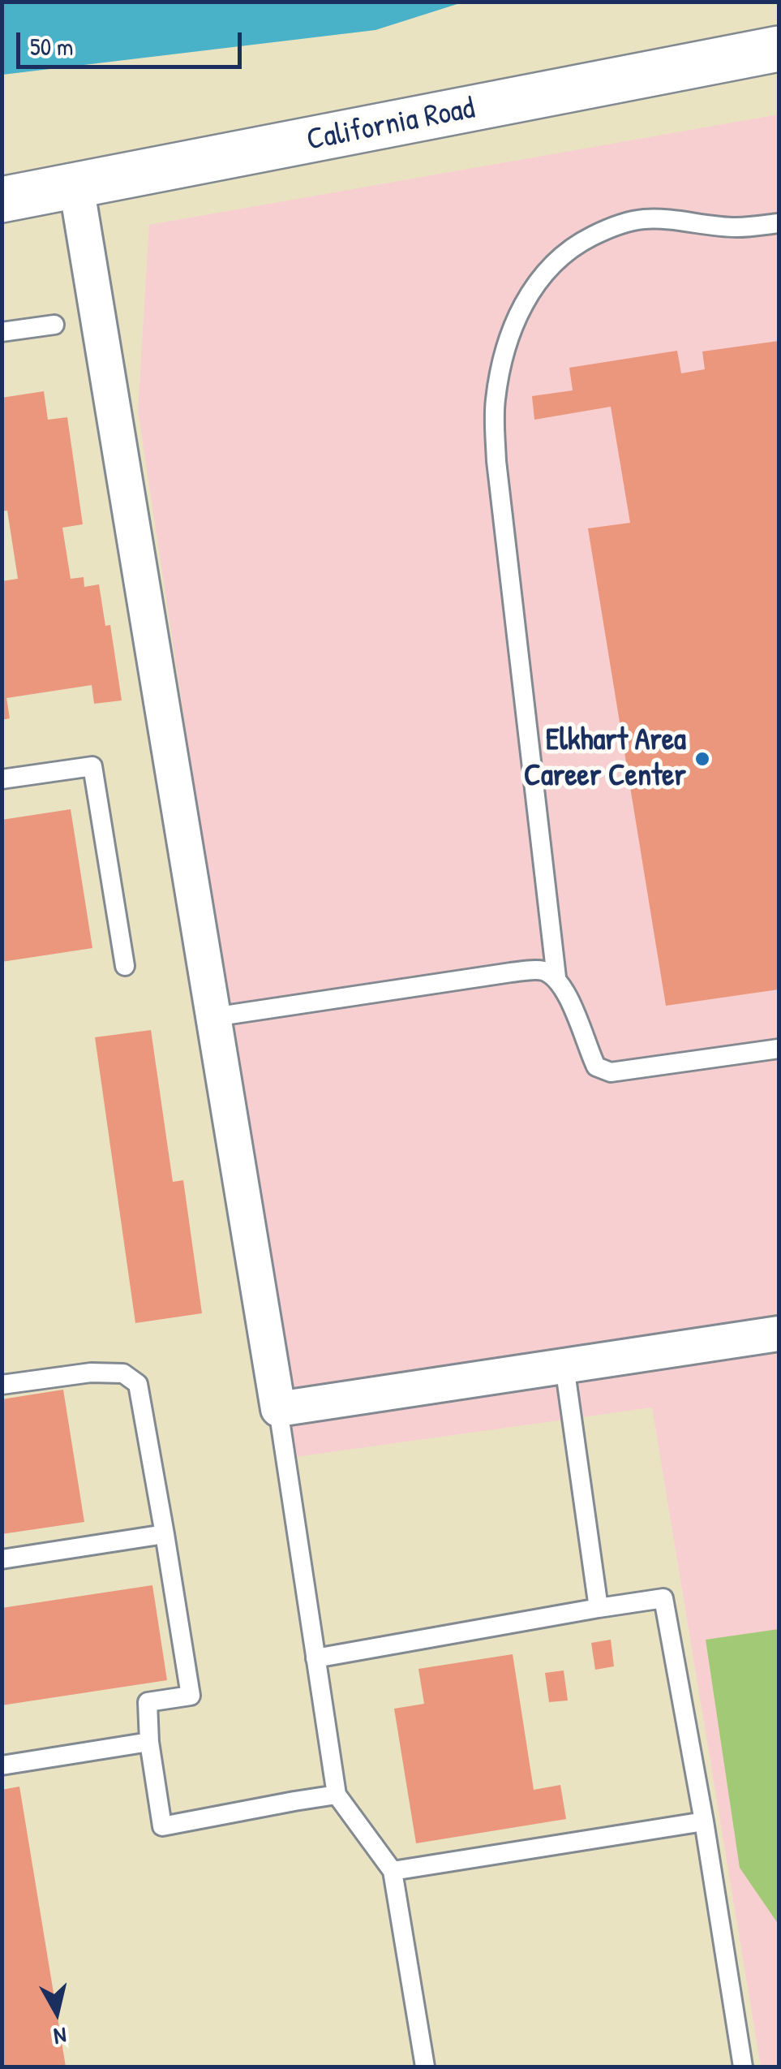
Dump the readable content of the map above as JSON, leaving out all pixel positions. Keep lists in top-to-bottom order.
{
  "streets": {
    "main road": ["California Road"]
  },
  "places": ["Elkhart Area Career Center"],
  "scale_bar": "50 m",
  "north": "bottom"
}
